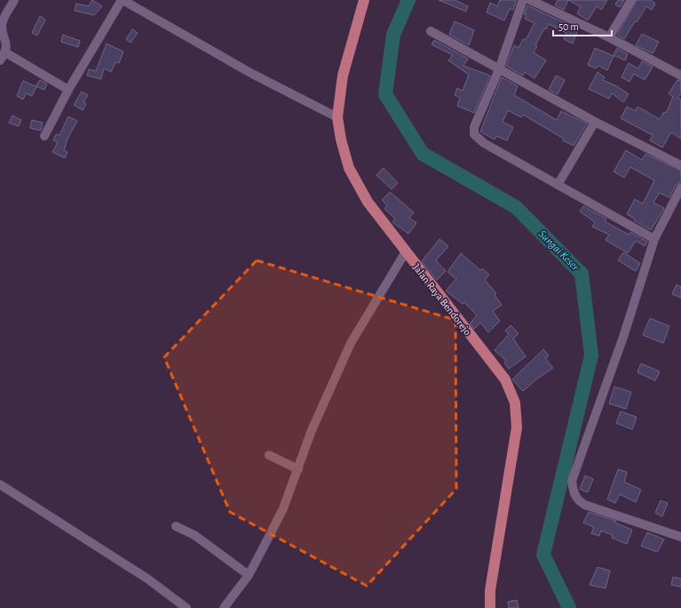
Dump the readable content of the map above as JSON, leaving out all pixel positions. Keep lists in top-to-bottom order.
{
  "streets": {
    "main road": ["Jalan Raya Bendorejo"]
  },
  "water": ["Sungai Keser"],
  "scale_bar": "50 m"
}
